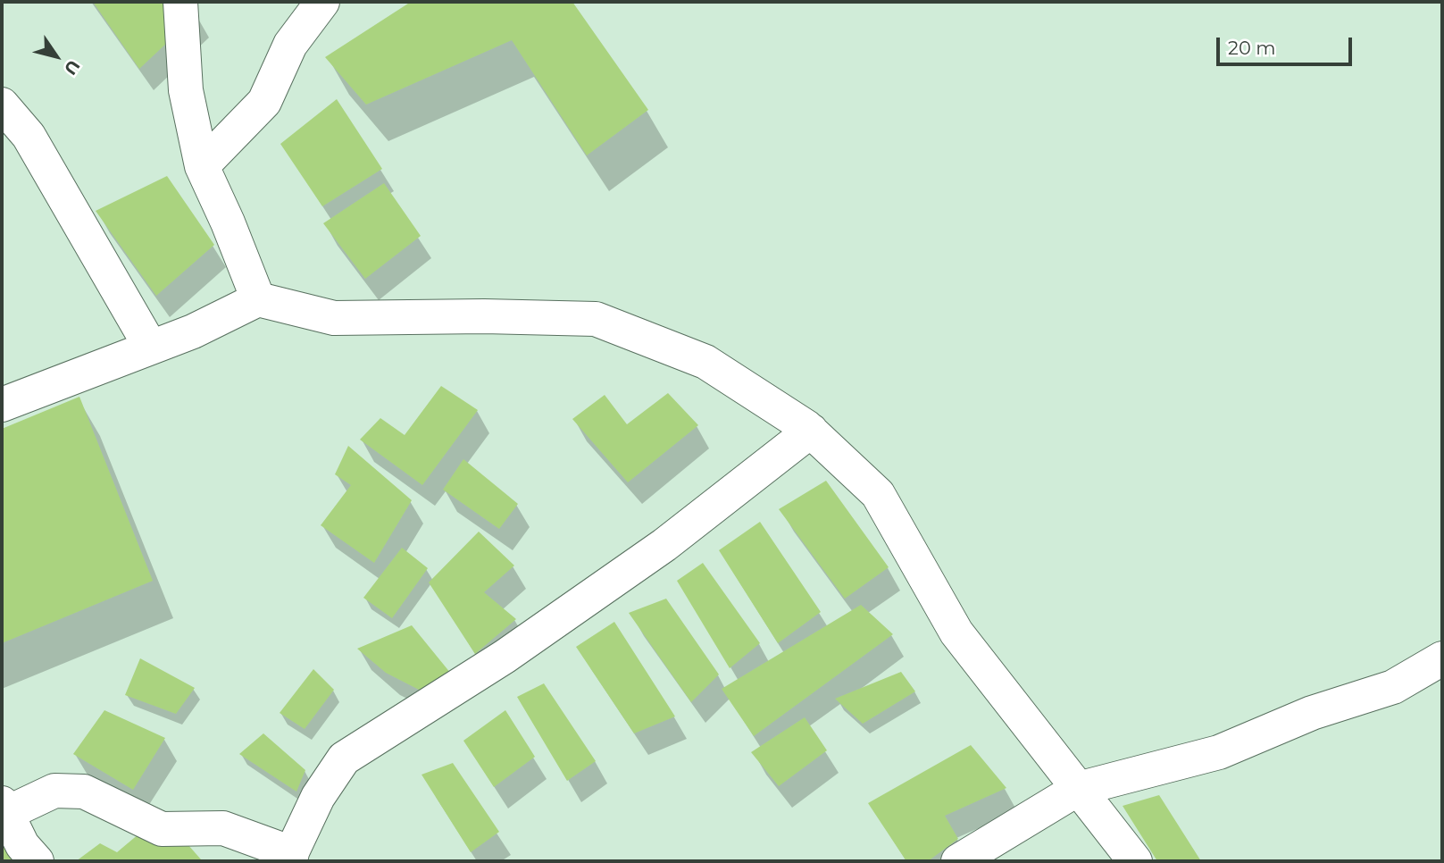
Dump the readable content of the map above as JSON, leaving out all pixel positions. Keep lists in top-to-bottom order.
{
  "scale_bar": "20 m",
  "north": "bottom right"
}
